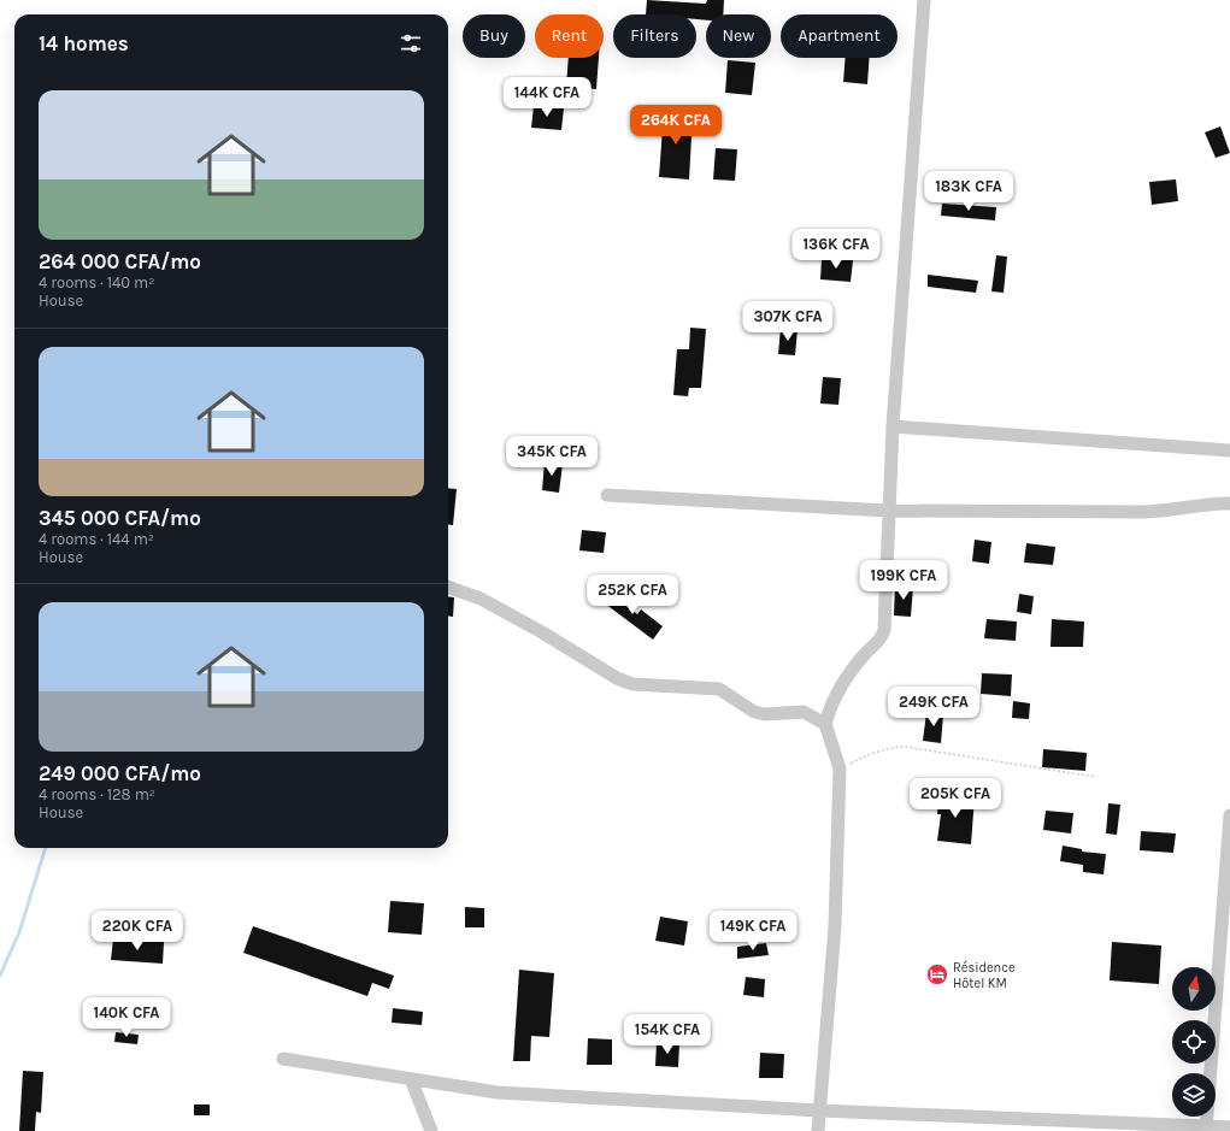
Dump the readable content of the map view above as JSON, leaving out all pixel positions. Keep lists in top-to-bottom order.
{
  "places": {
    "hotel": ["Résidence Hôtel KM"]
  },
  "north": "top",
  "page": {
    "chip": [
      "Buy",
      "Rent",
      "Filters",
      "New",
      "Apartment"
    ],
    "heading": "14 homes",
    "list": [
      {
        "name": "264 000 CFA/mo",
        "note": "4 rooms · 140 m² · House"
      },
      {
        "name": "345 000 CFA/mo",
        "note": "4 rooms · 144 m² · House"
      },
      {
        "name": "249 000 CFA/mo",
        "note": "4 rooms · 128 m² · House"
      }
    ],
    "price": [
      "144K CFA",
      "264K CFA",
      "183K CFA",
      "136K CFA",
      "307K CFA",
      "345K CFA",
      "199K CFA",
      "252K CFA",
      "249K CFA",
      "205K CFA",
      "220K CFA",
      "149K CFA",
      "140K CFA",
      "154K CFA"
    ]
  }
}
